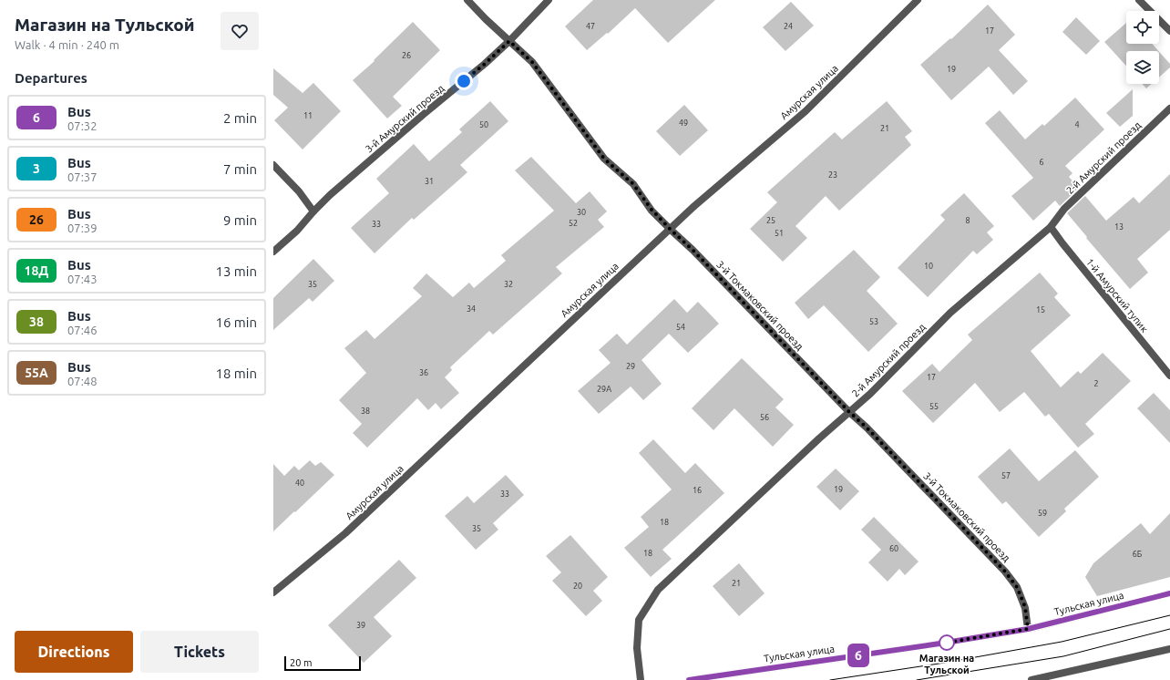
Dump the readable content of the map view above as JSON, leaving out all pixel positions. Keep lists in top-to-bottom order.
{
  "streets": {
    "street": [
      "Амурская улица",
      "3-й Амурский проезд",
      "2-й Амурский проезд",
      "1-й Амурский тупик",
      "3-й Токмаковский проезд",
      "Тульская улица"
    ]
  },
  "crossings": [
    ["Амурская улица", "3-й Токмаковский проезд"],
    ["3-й Амурский проезд", "3-й Токмаковский проезд"],
    ["2-й Амурский проезд", "1-й Амурский тупик"],
    ["2-й Амурский проезд", "3-й Токмаковский проезд"],
    ["3-й Токмаковский проезд", "Тульская улица"]
  ],
  "places": ["Магазин на Тульской"],
  "lines": ["bus line 6"],
  "house_numbers": [
    "47",
    "24",
    "17",
    "26",
    "19",
    "11",
    "49",
    "50",
    "4",
    "21",
    "6",
    "23",
    "31",
    "30",
    "25",
    "8",
    "52",
    "33",
    "13",
    "51",
    "10",
    "35",
    "32",
    "34",
    "15",
    "53",
    "54",
    "29",
    "36",
    "17",
    "2",
    "29А",
    "55",
    "38",
    "56",
    "57",
    "40",
    "19",
    "16",
    "33",
    "59",
    "18",
    "35",
    "60",
    "18",
    "6Б",
    "21",
    "20",
    "39"
  ],
  "scale_bar": "20 m",
  "page": {
    "heading": [
      ["Магазин на Тульской", "Walk · 4 min · 240 m"],
      "Departures"
    ],
    "on_map": "6",
    "list": [
      {
        "mark": "6",
        "name": "Bus",
        "note": "07:32",
        "value": "2 min"
      },
      {
        "mark": "3",
        "name": "Bus",
        "note": "07:37",
        "value": "7 min"
      },
      {
        "mark": "26",
        "name": "Bus",
        "note": "07:39",
        "value": "9 min"
      },
      {
        "mark": "18Д",
        "name": "Bus",
        "note": "07:43",
        "value": "13 min"
      },
      {
        "mark": "38",
        "name": "Bus",
        "note": "07:46",
        "value": "16 min"
      },
      {
        "mark": "55А",
        "name": "Bus",
        "note": "07:48",
        "value": "18 min"
      }
    ],
    "buttons": ["Directions", "Tickets"],
    "scale": "20 m"
  }
}
